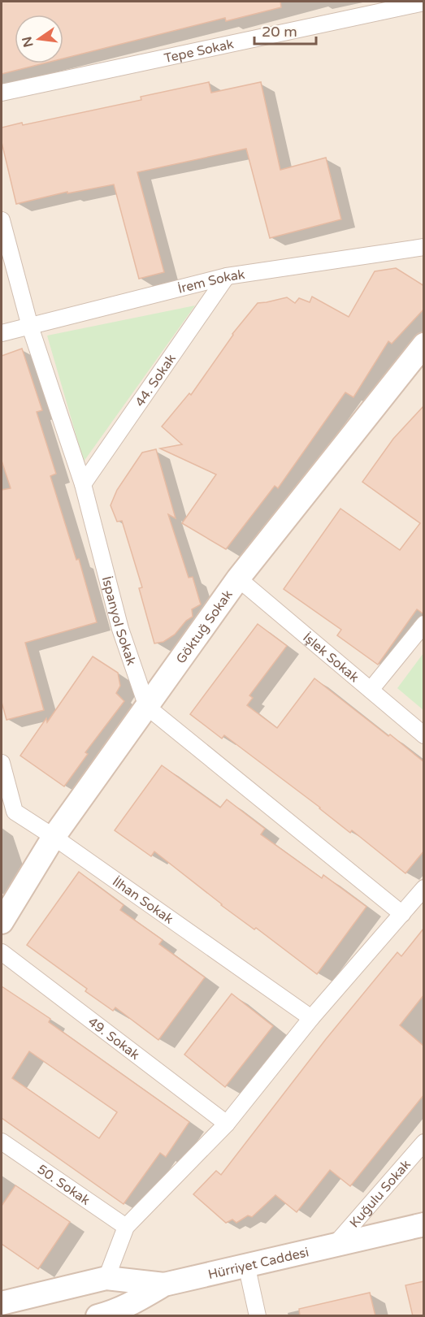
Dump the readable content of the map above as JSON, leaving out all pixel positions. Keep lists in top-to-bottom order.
{
  "streets": {
    "street": [
      "Tepe Sokak",
      "İrem Sokak",
      "44. Sokak",
      "İspanyol Sokak",
      "Göktuğ Sokak",
      "İşlek Sokak",
      "İlhan Sokak",
      "49. Sokak",
      "50. Sokak",
      "Kuğulu Sokak",
      "Hürriyet Caddesi"
    ]
  },
  "crossings": [
    ["İrem Sokak", "44. Sokak"],
    ["İrem Sokak", "İspanyol Sokak"],
    ["44. Sokak", "İspanyol Sokak"],
    ["İspanyol Sokak", "Göktuğ Sokak"],
    ["Göktuğ Sokak", "İşlek Sokak"],
    ["Göktuğ Sokak", "İlhan Sokak"],
    ["Kuğulu Sokak", "Hürriyet Caddesi"]
  ],
  "scale_bar": "20 m",
  "north": "left"
}
